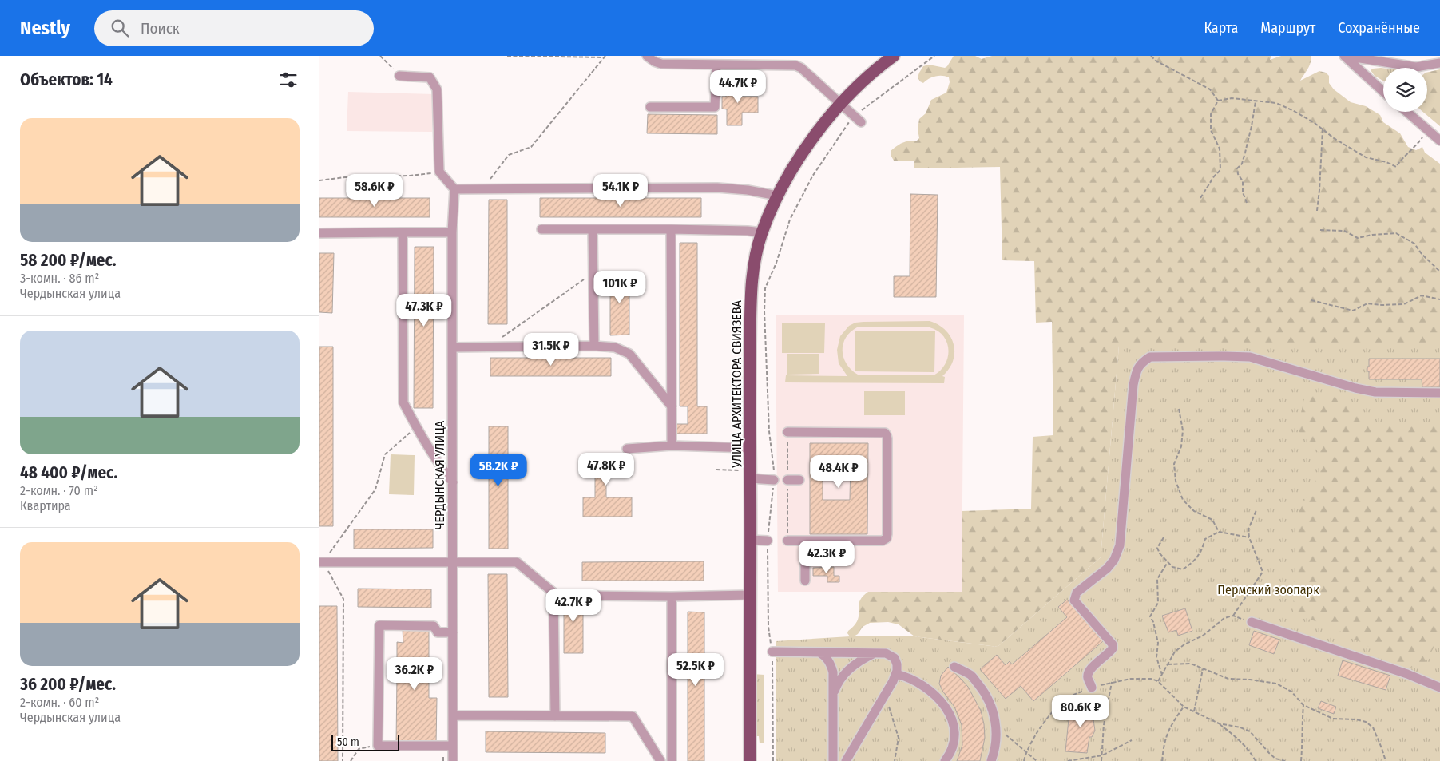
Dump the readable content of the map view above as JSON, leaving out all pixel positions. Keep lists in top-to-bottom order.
{
  "streets": {
    "main road": ["УЛИЦА АРХИТЕКТОРА СВИЯЗЕВА"],
    "street": ["ЧЕРДЫНСКАЯ УЛИЦА"]
  },
  "parks": ["Пермский зоопарк"],
  "scale_bar": "50 m",
  "page": {
    "header": "Nestly",
    "search": "Поиск",
    "nav": ["Карта", "Маршрут", "Сохранённые"],
    "heading": "Объектов: 14",
    "price": [
      "44.7K ₽",
      "58.6K ₽",
      "54.1K ₽",
      "101K ₽",
      "47.3K ₽",
      "31.5K ₽",
      "47.8K ₽",
      "58.2K ₽",
      "48.4K ₽",
      "42.3K ₽",
      "42.7K ₽",
      "52.5K ₽",
      "36.2K ₽",
      "80.6K ₽"
    ],
    "list": [
      {
        "name": "58 200 ₽/мес.",
        "note": "3-комн. · 86 m² · Чердынская улица"
      },
      {
        "name": "48 400 ₽/мес.",
        "note": "2-комн. · 70 m² · Квартира"
      },
      {
        "name": "36 200 ₽/мес.",
        "note": "2-комн. · 60 m² · Чердынская улица"
      }
    ],
    "scale": "50 m"
  }
}
